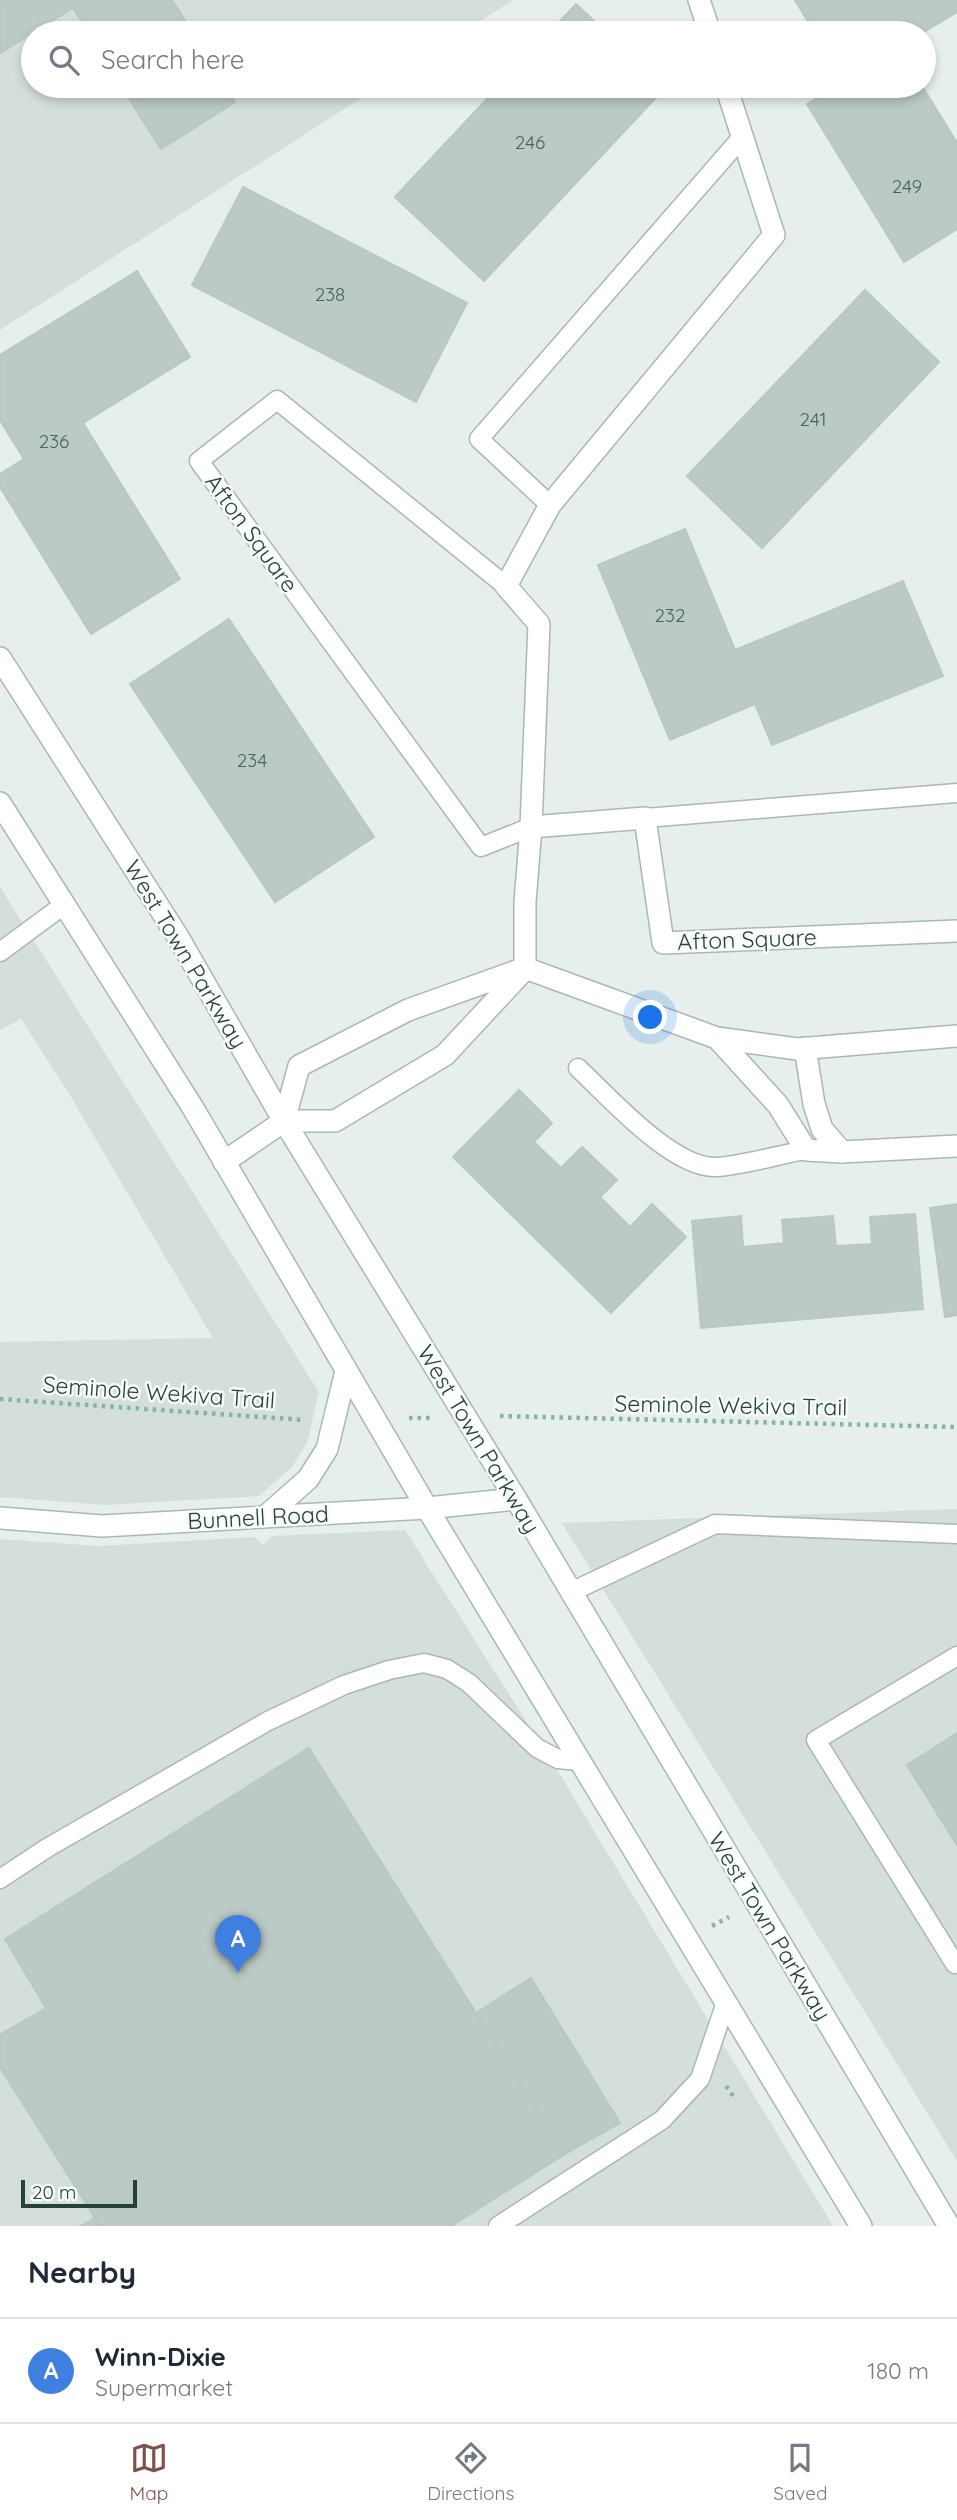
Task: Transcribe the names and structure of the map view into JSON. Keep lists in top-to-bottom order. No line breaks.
{"streets":{"street":["Afton Square","West Town Parkway","Bunnell Road"],"path":["Seminole Wekiva Trail"]},"crossings":[["West Town Parkway","Bunnell Road"]],"house_numbers":["246","249","238","241","236","232","234"],"scale_bar":"20 m","page":{"search":"Search here","pins":"A","scale":"20 m","heading":"Nearby","list":[{"mark":"A","name":"Winn-Dixie","note":"Supermarket","value":"180 m"}],"nav":["Map","Directions","Saved"]}}
